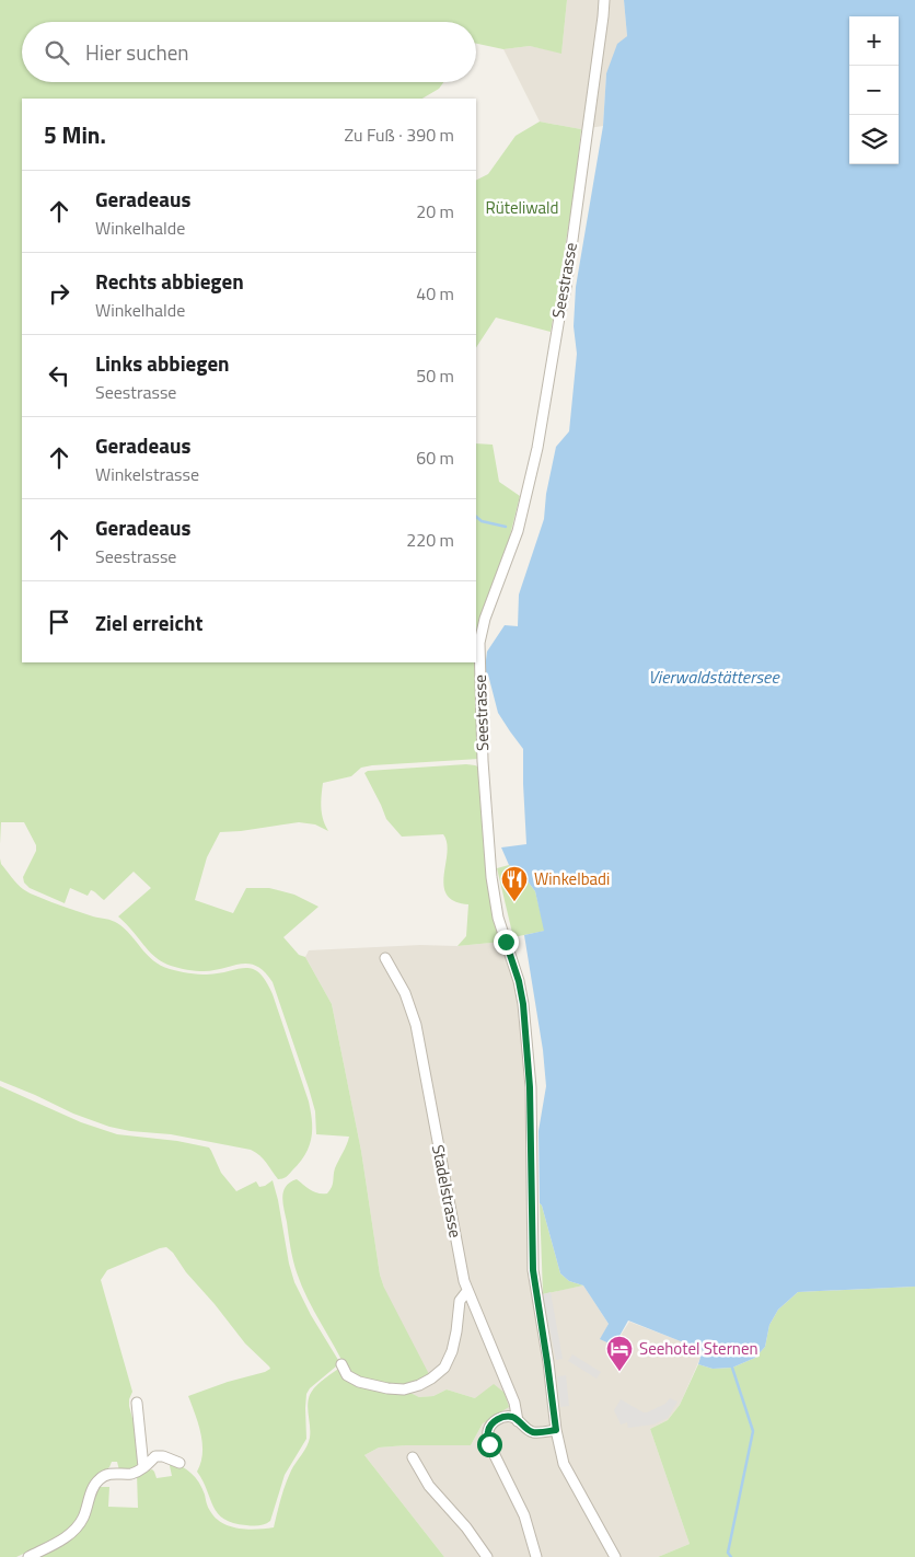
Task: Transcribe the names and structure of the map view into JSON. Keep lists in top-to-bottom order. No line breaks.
{"streets":{"street":["Seestrasse","Stadelstrasse"]},"water":["Vierwaldstättersee"],"parks":["Rüteliwald"],"places":{"restaurant":["Winkelbadi"],"hotel":["Seehotel Sternen"]},"page":{"map_buttons":["+","−"],"search":"Hier suchen","heading":["5 Min.","Zu Fuß · 390 m"],"list":[["Geradeaus","Winkelhalde","20 m"],["Rechts abbiegen","Winkelhalde","40 m"],["Links abbiegen","Seestrasse","50 m"],["Geradeaus","Winkelstrasse","60 m"],["Geradeaus","Seestrasse","220 m"],"Ziel erreicht"]}}
